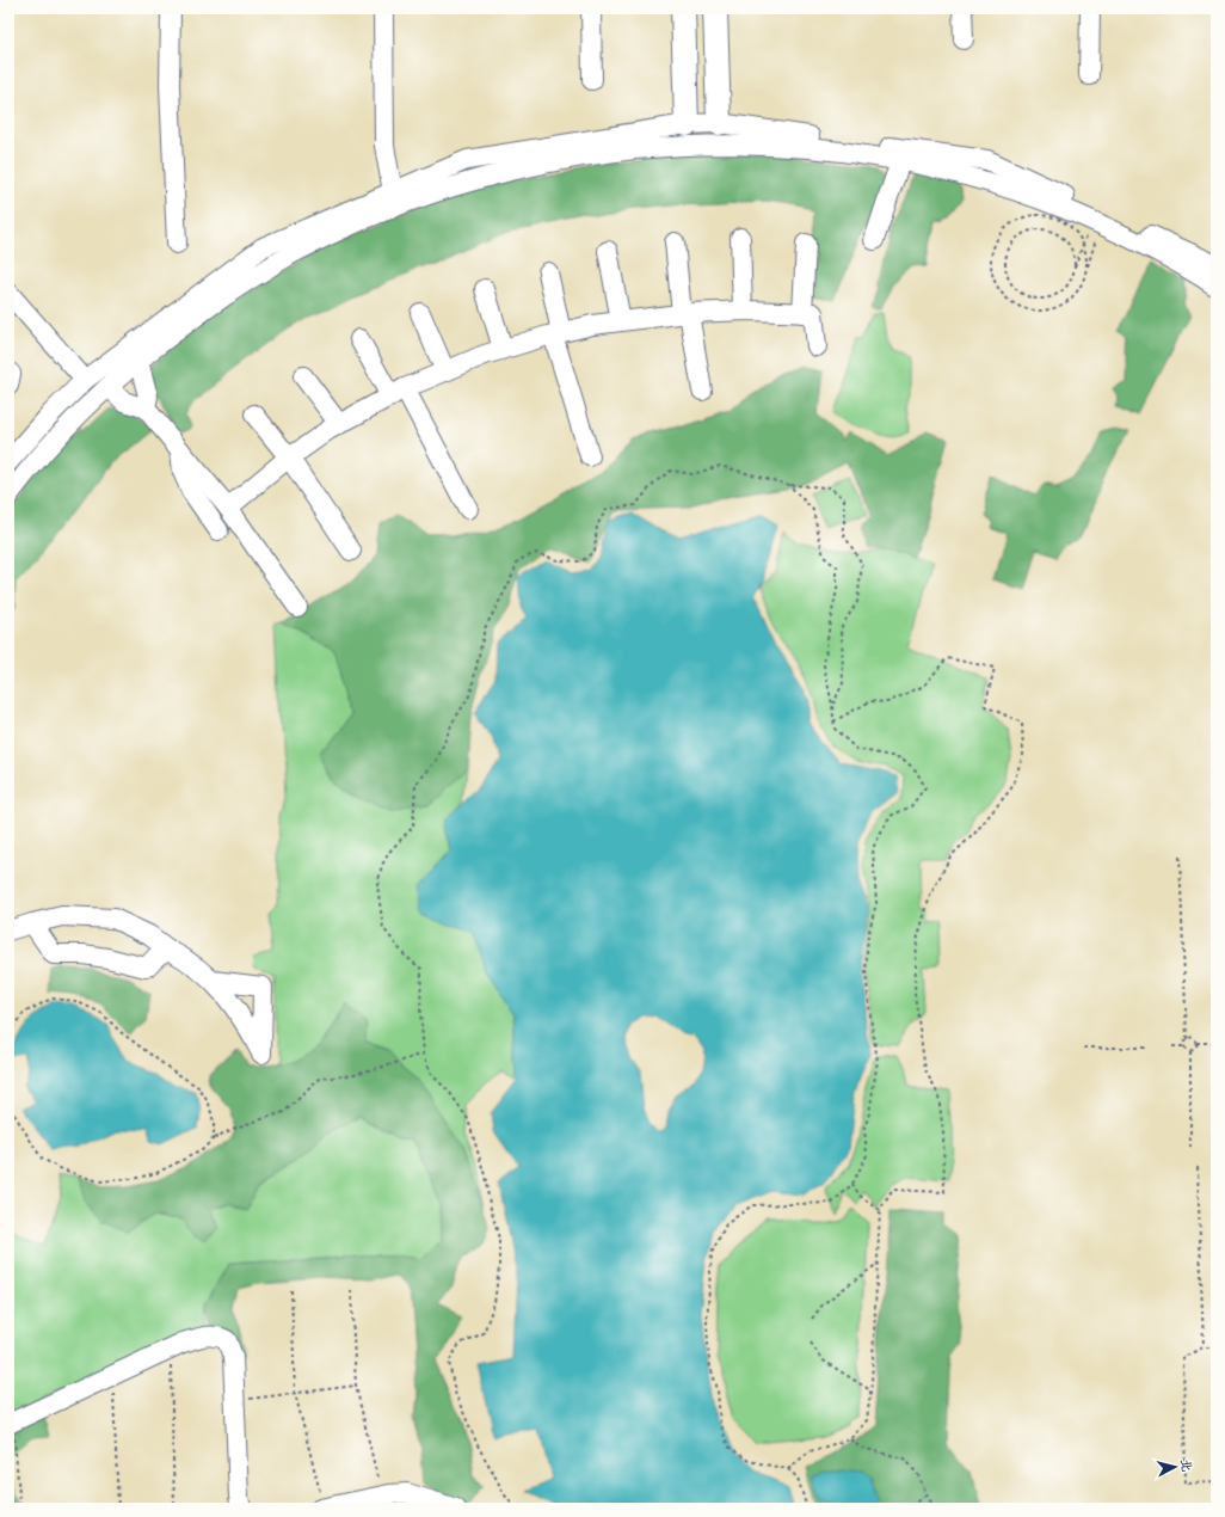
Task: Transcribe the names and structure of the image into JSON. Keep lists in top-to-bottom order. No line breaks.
{"north":"right"}
